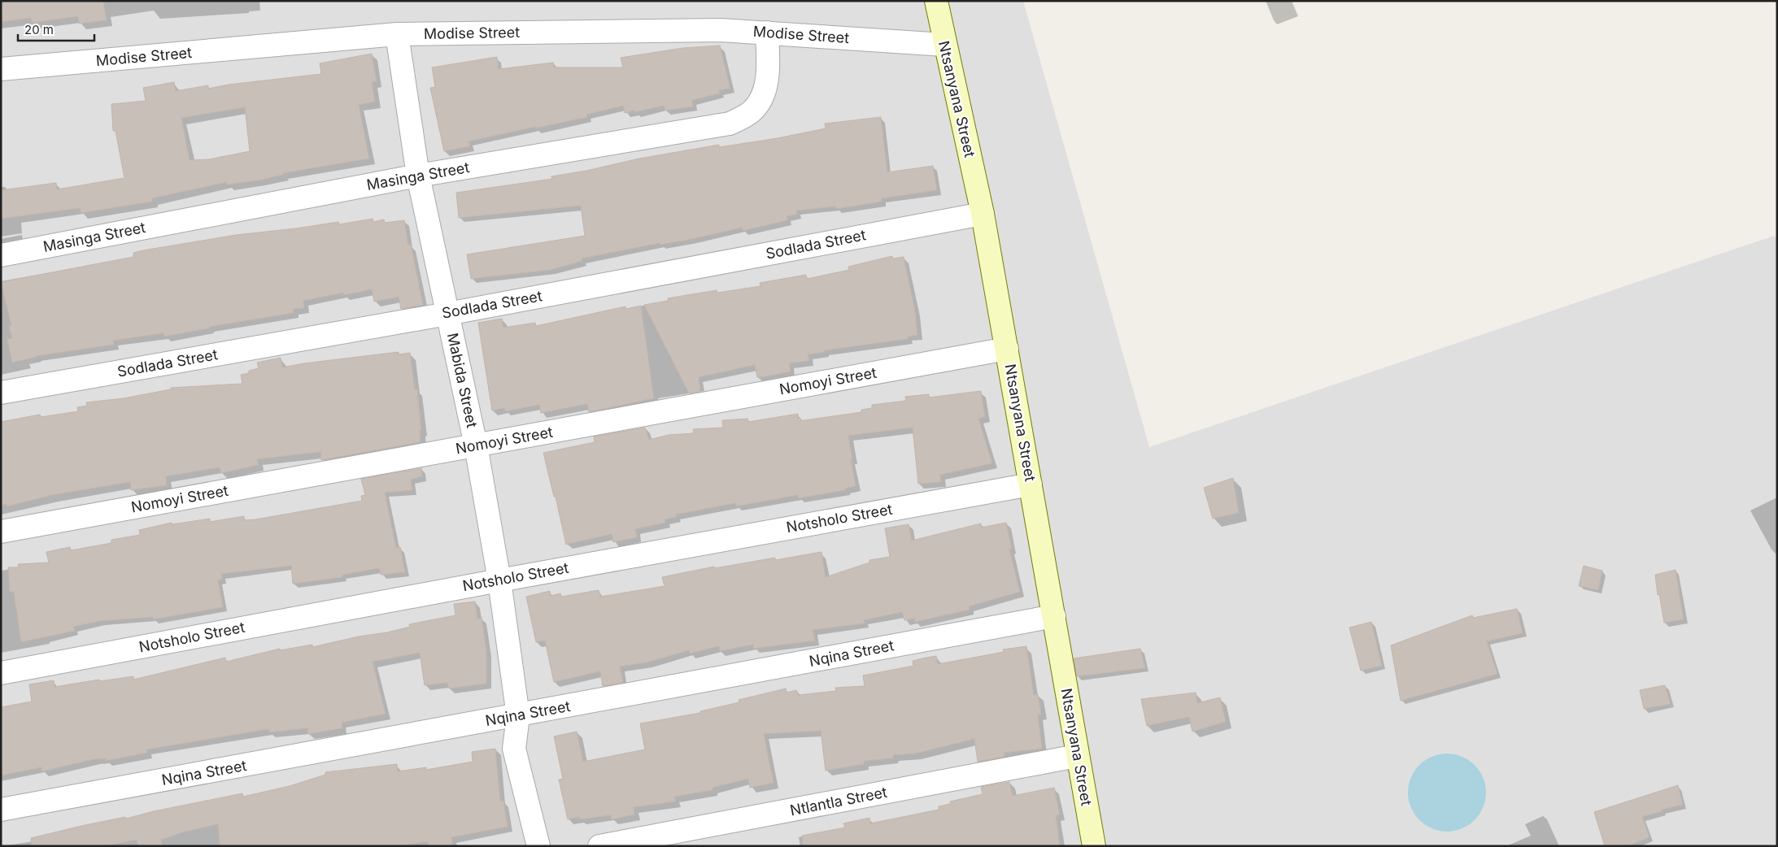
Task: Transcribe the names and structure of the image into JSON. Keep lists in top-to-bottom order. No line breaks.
{"streets":{"street":["Modise Street","Ntsanyana Street","Masinga Street","Sodlada Street","Mabida Street","Nomoyi Street","Notsholo Street","Nqina Street","Ntlantla Street"]},"crossings":[["Modise Street","Ntsanyana Street"],["Modise Street","Masinga Street"],["Modise Street","Mabida Street"],["Ntsanyana Street","Sodlada Street"],["Ntsanyana Street","Nomoyi Street"],["Ntsanyana Street","Notsholo Street"],["Ntsanyana Street","Nqina Street"],["Ntsanyana Street","Ntlantla Street"],["Masinga Street","Mabida Street"],["Sodlada Street","Mabida Street"],["Mabida Street","Nomoyi Street"],["Mabida Street","Notsholo Street"],["Mabida Street","Nqina Street"]],"scale_bar":"20 m"}
